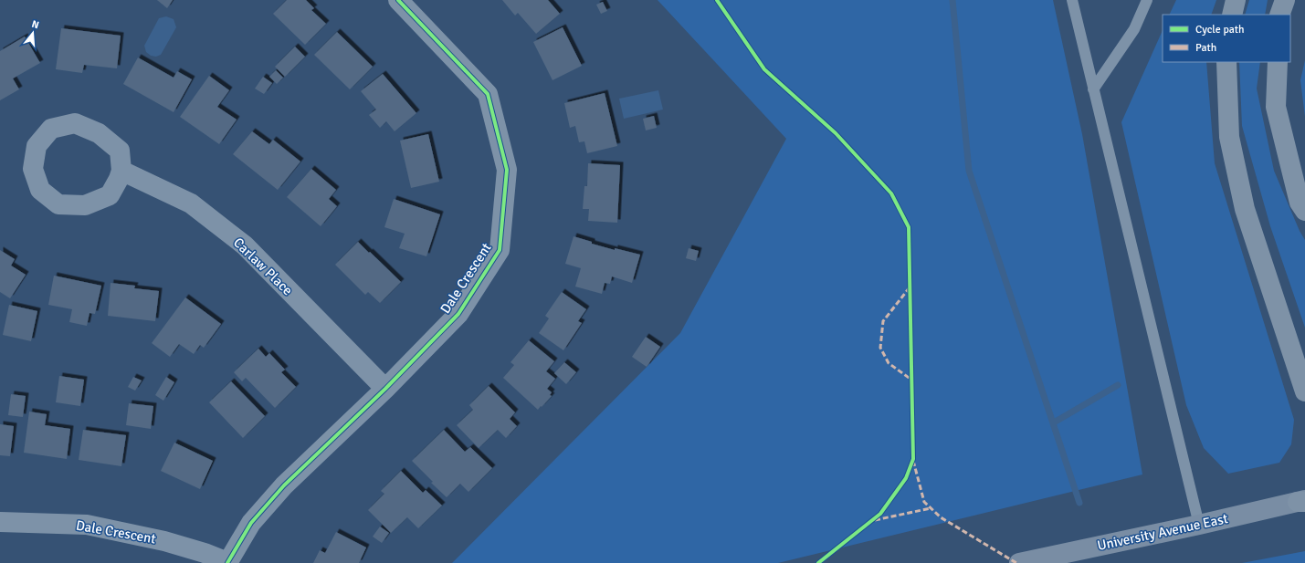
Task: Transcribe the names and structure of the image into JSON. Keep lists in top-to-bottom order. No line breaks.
{"streets":{"main road":["University Avenue East"],"street":["Carlaw Place","Dale Crescent"]},"crossings":[["Carlaw Place","Dale Crescent"]],"legend":["Cycle path","Path"],"north":"top"}
